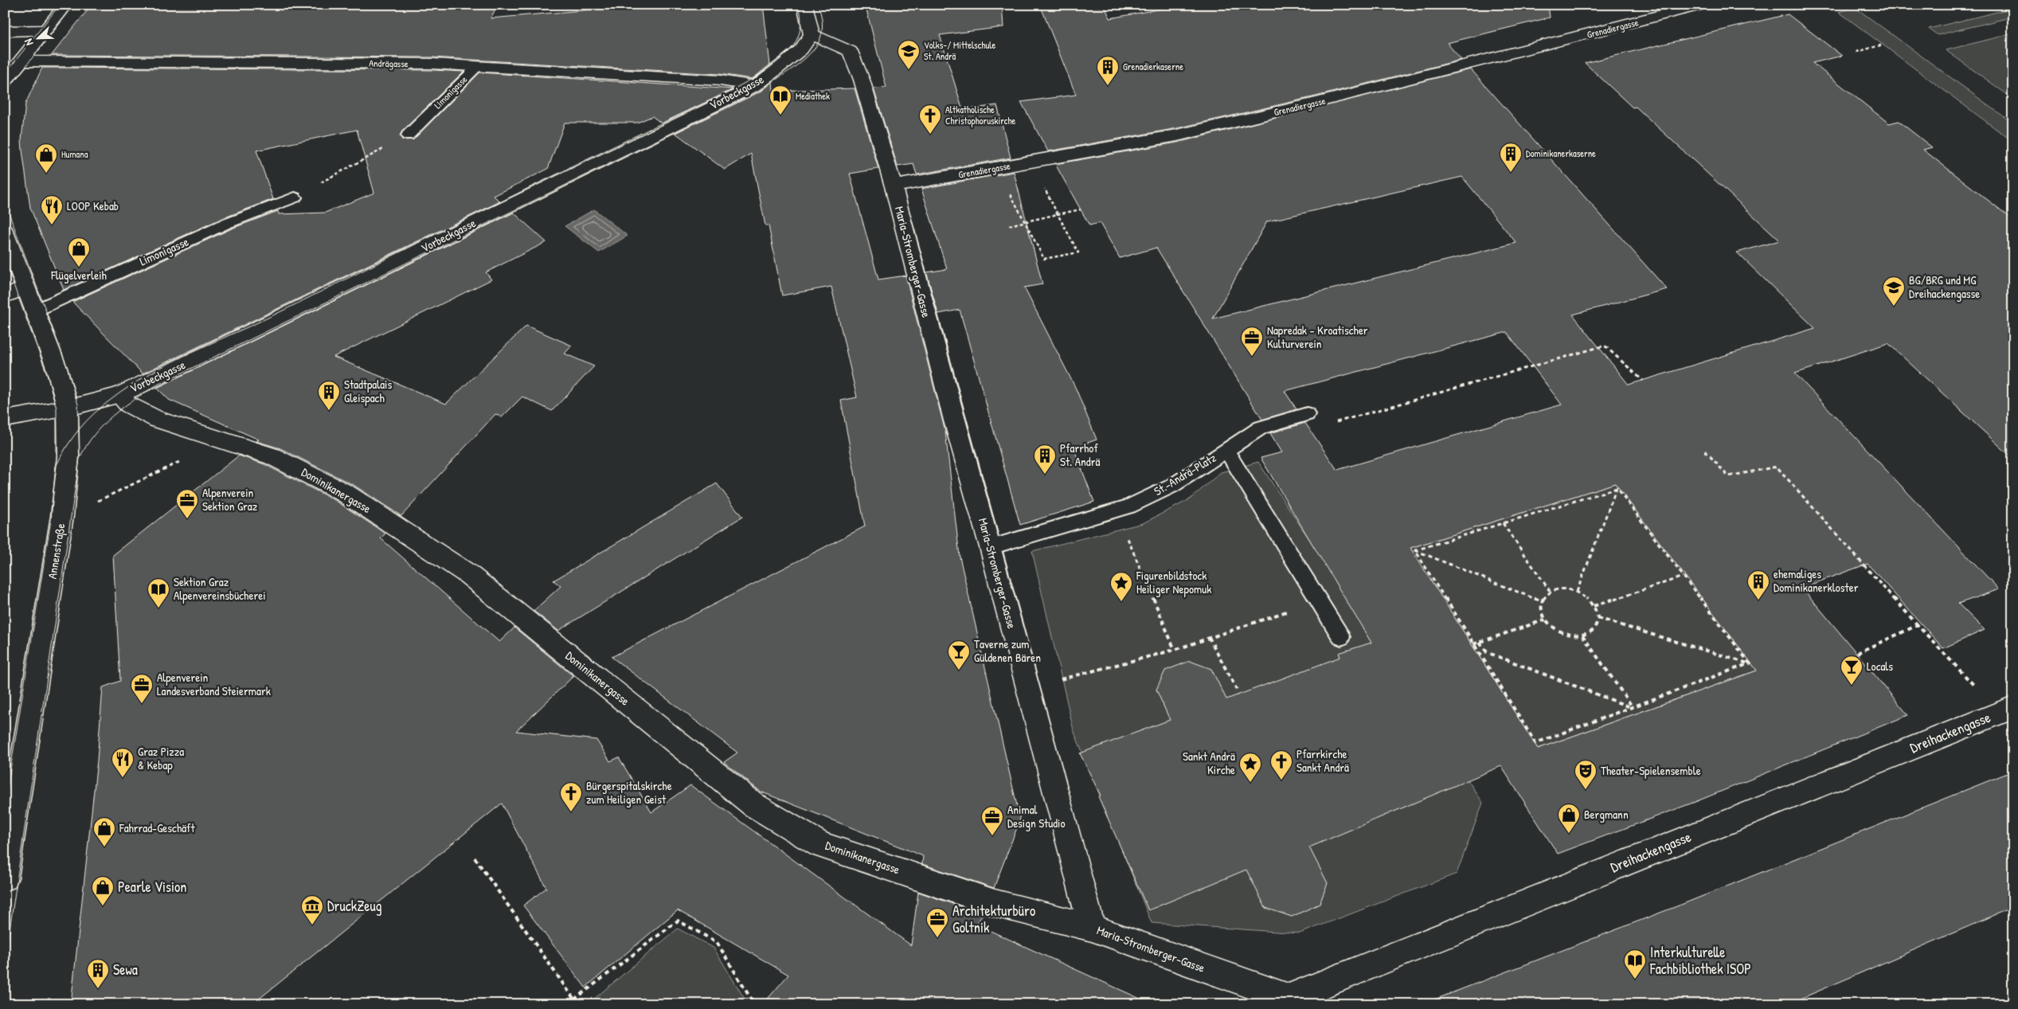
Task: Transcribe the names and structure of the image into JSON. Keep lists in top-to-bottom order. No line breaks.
{"streets":{"street":["Grenadiergasse","Andrägasse","Vorbeckgasse","Maria-Stromberger-Gasse","Dominikanergasse","Annenstraße","Dreihackengasse"],"lane":["Limonigasse","St.-Andrä-Platz"]},"crossings":[["Grenadiergasse","Maria-Stromberger-Gasse"],["Andrägasse","Limonigasse"],["Andrägasse","Vorbeckgasse"],["Limonigasse","Annenstraße"],["Vorbeckgasse","Maria-Stromberger-Gasse"],["Vorbeckgasse","Dominikanergasse"],["Vorbeckgasse","Annenstraße"],["Maria-Stromberger-Gasse","St.-Andrä-Platz"],["Maria-Stromberger-Gasse","Dominikanergasse"],["Maria-Stromberger-Gasse","Dreihackengasse"]],"places":{"school or university":["Volks-/ Mittelschule St. Andrä","BG/BRG und MG Dreihackengasse"],"building":["Grenadierkaserne","Dominikanerkaserne","Stadtpalais Gleispach","Pfarrhof St. Andrä","ehemaliges Dominikanerkloster","Sewa"],"library":["Mediathek","Sektion Graz Alpenvereinsbücherei","Interkulturelle Fachbibliothek ISOP"],"church":["Altkatholische Christophoruskirche","Pfarrkirche Sankt Andrä","Bürgerspitalskirche zum Heiligen Geist"],"shop":["Humana","Flügelverleih","Bergmann","Fahrrad-Geschäft","Pearle Vision"],"restaurant":["LOOP Kebab","Graz Pizza & Kebap"],"office":["Napredak - Kroatischer Kulturverein","Alpenverein Sektion Graz","Alpenverein Landesverband Steiermark","Animal Design Studio","Architekturbüro Goltnik"],"place":["Figurenbildstock Heiliger Nepomuk","Sankt Andrä Kirche"],"bar":["Taverne zum Güldenen Bären","Locals"],"theatre":["Theater-Spielensemble"],"museum":["DruckZeug"]},"north":"bottom left"}
